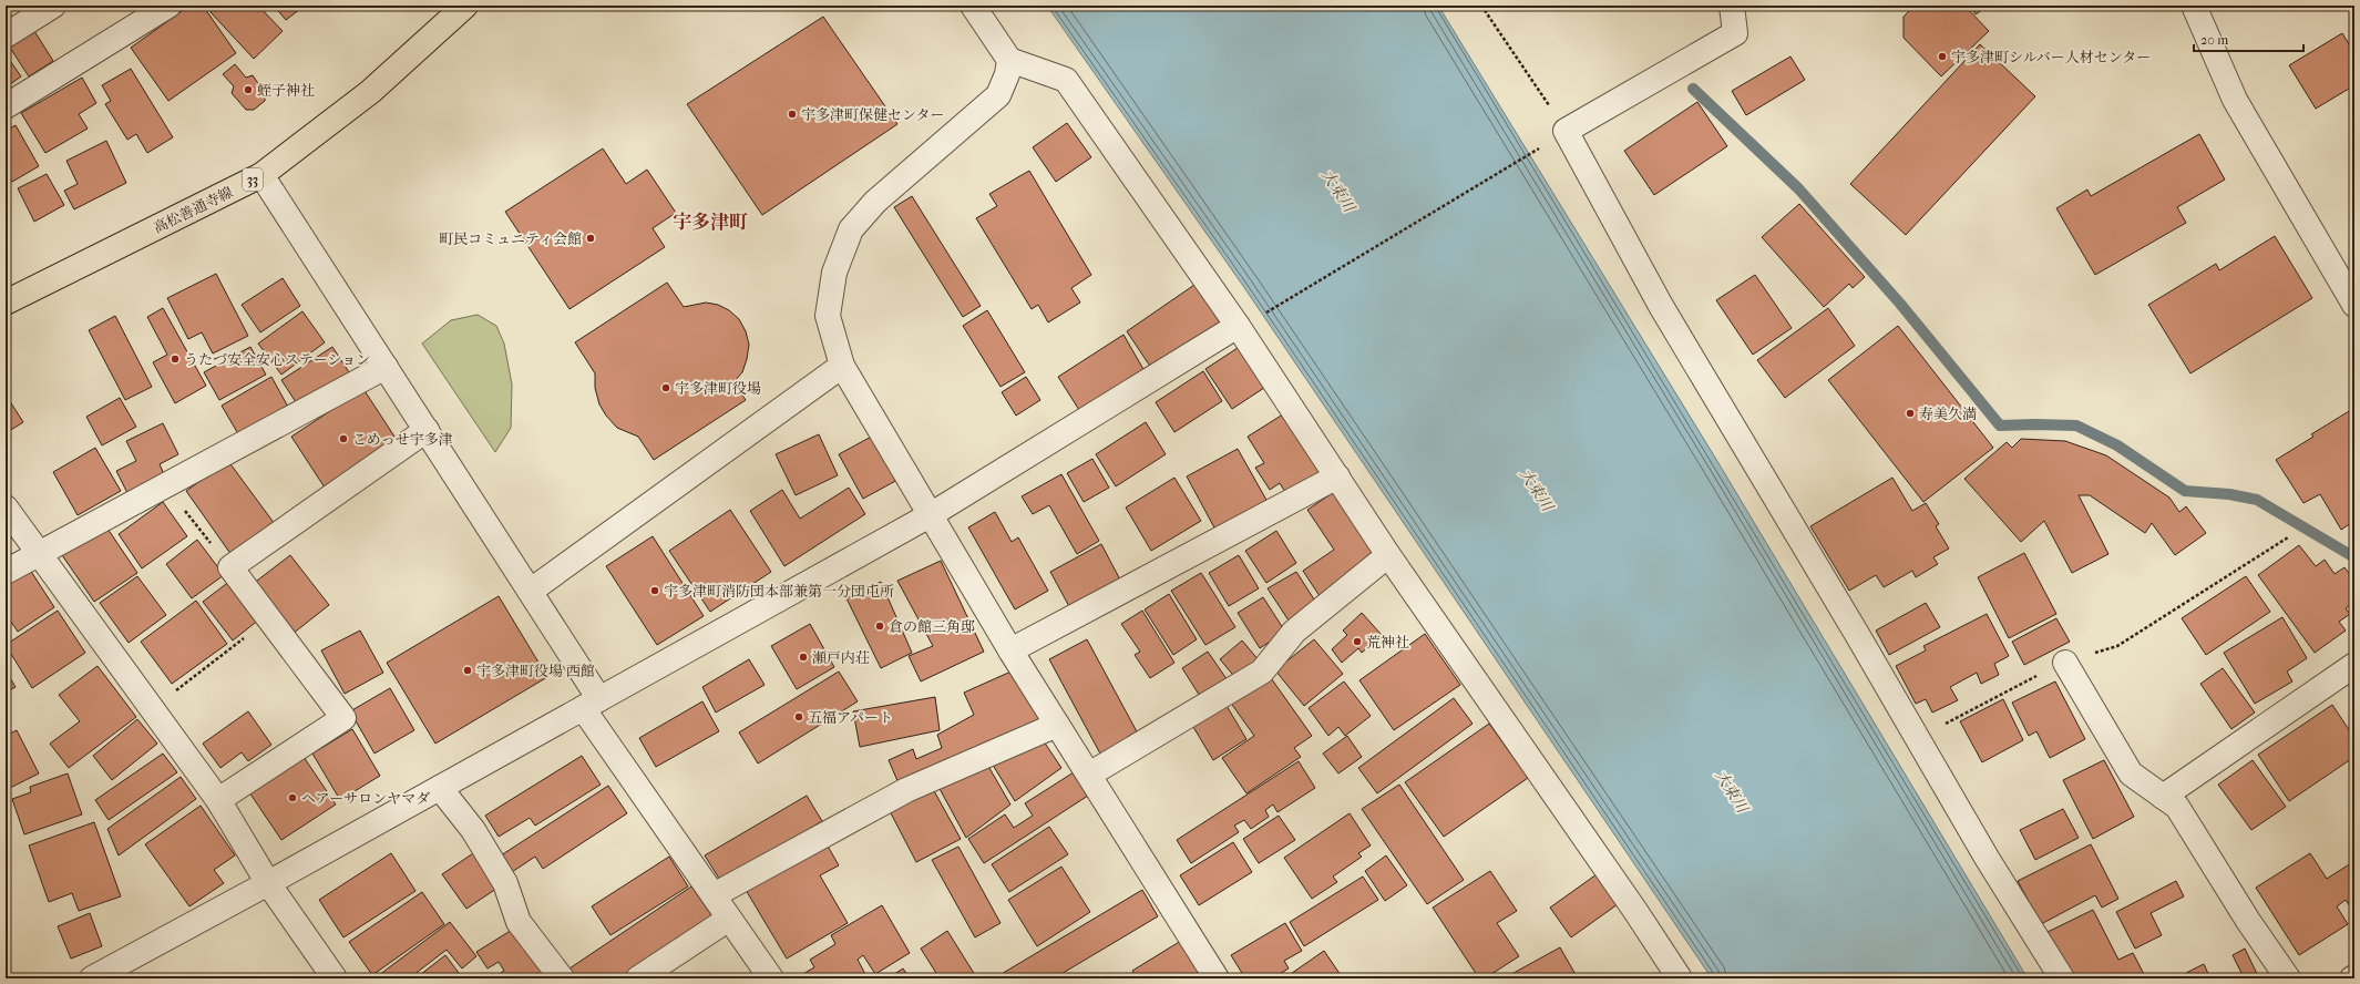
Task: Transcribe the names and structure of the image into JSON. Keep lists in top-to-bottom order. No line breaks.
{"streets":{"main road":["33","高松善通寺線"]},"districts":["宇多津町"],"water":["大束川"],"places":["宇多津町シルバー人材センター","蛭子神社","宇多津町保健センター","町民コミュニティ会館","うたづ安全安心ステーション","宇多津町役場","寿美久満","こめっせ宇多津","宇多津町消防団本部兼第一分団屯所","倉の館三角邸","荒神社","瀬戸内荘","宇多津町役場 西館","五福アパート","ヘアーサロンヤマダ"],"scale_bar":"20 m"}
